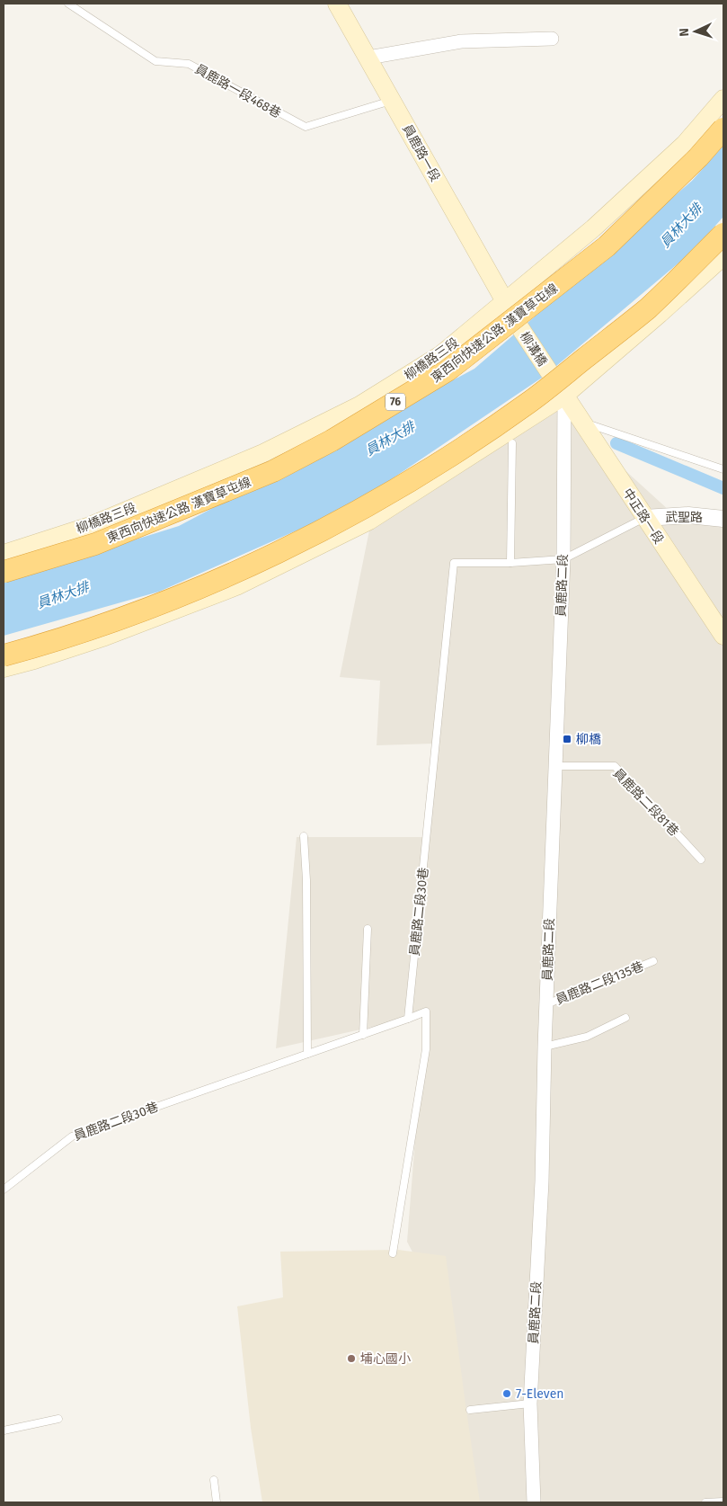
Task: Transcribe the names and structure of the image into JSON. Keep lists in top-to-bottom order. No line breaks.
{"streets":{"highway":["東西向快速公路 漢寶草屯線","76"],"main road":["員鹿路一段","柳溝橋","柳橋路三段","中正路一段"],"street":["武聖路","員鹿路二段"],"lane":["員鹿路一段468巷","員鹿路二段81巷","員鹿路二段30巷","員鹿路二段135巷"]},"crossings":[["員鹿路一段468巷","員鹿路一段"],["員鹿路一段","柳溝橋"],["員鹿路一段","柳橋路三段"],["柳溝橋","柳橋路三段"],["柳溝橋","中正路一段"],["柳溝橋","員鹿路二段"],["中正路一段","武聖路"],["中正路一段","員鹿路二段"],["中正路一段","員鹿路二段30巷"],["武聖路","員鹿路二段30巷"],["員鹿路二段","員鹿路二段81巷"],["員鹿路二段","員鹿路二段30巷"],["員鹿路二段","員鹿路二段135巷"]],"water":["員林大排"],"places":{"transit":["柳橋"],"other":["埔心國小","7-Eleven"]},"north":"left"}
